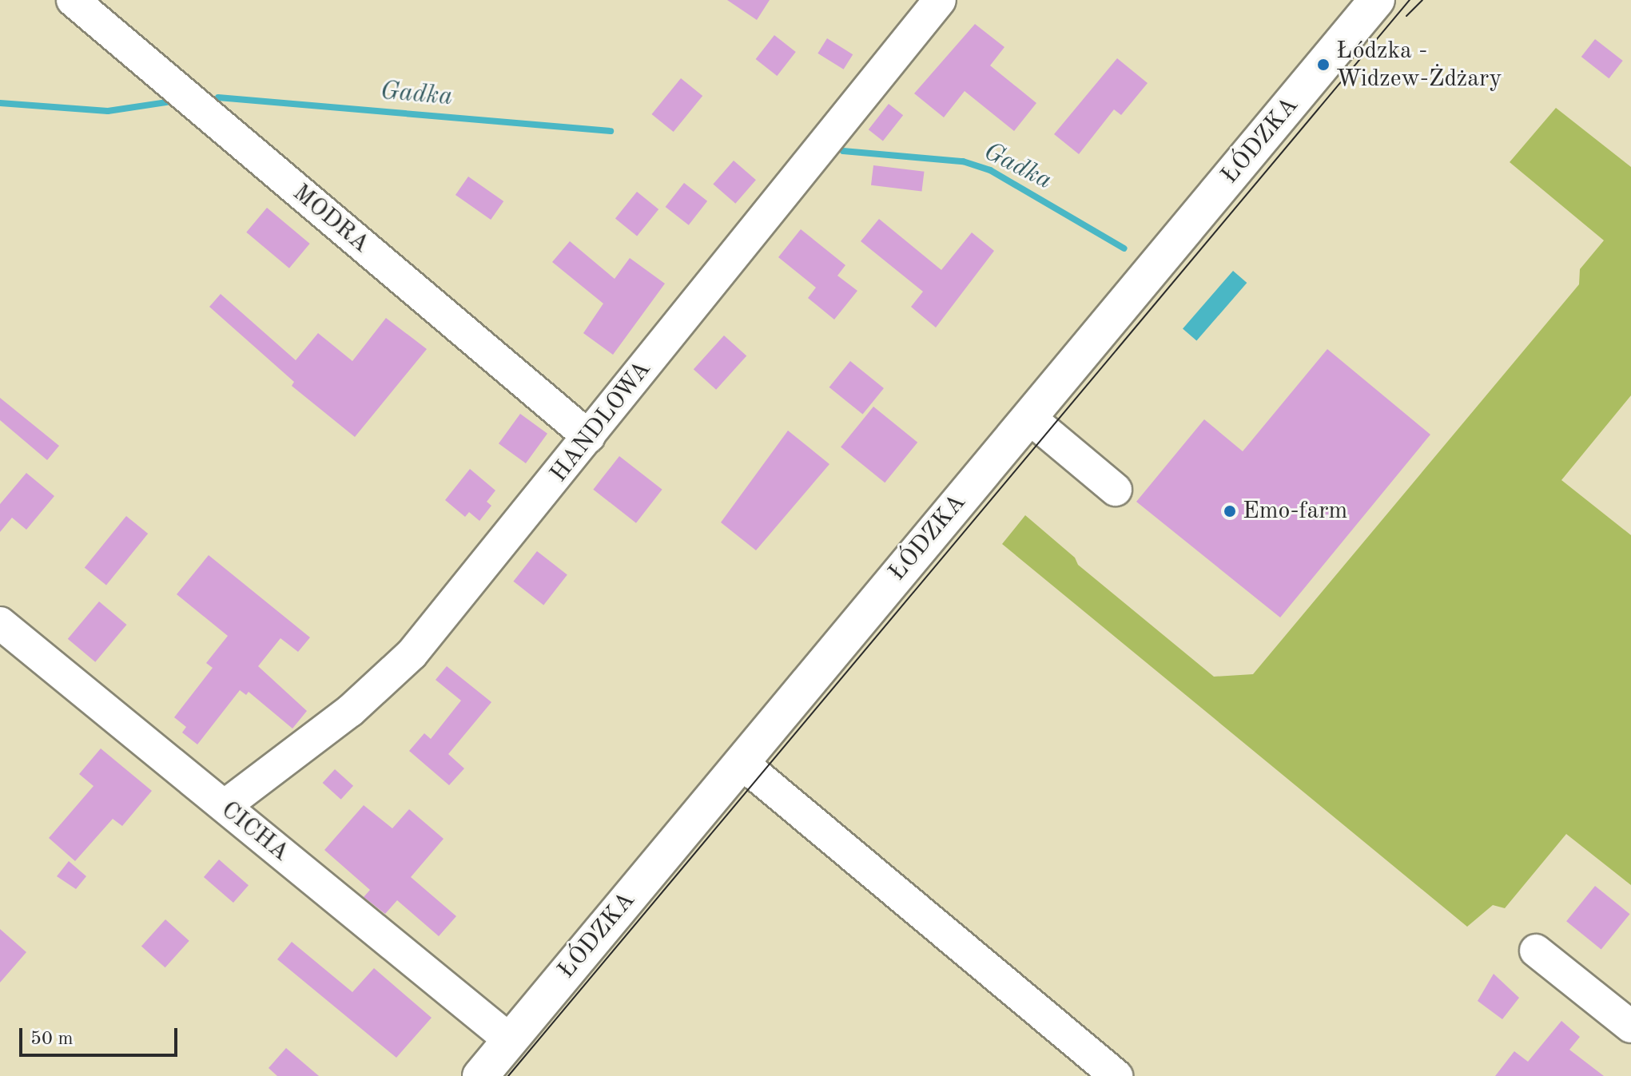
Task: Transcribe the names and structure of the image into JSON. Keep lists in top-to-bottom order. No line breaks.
{"streets":{"main road":["ŁÓDZKA"],"street":["MODRA","HANDLOWA","CICHA"]},"crossings":[["ŁÓDZKA","CICHA"],["MODRA","HANDLOWA"],["HANDLOWA","CICHA"]],"water":["Gadka"],"places":["Łódzka - Widzew-Żdżary","Emo-farm"],"scale_bar":"50 m"}
